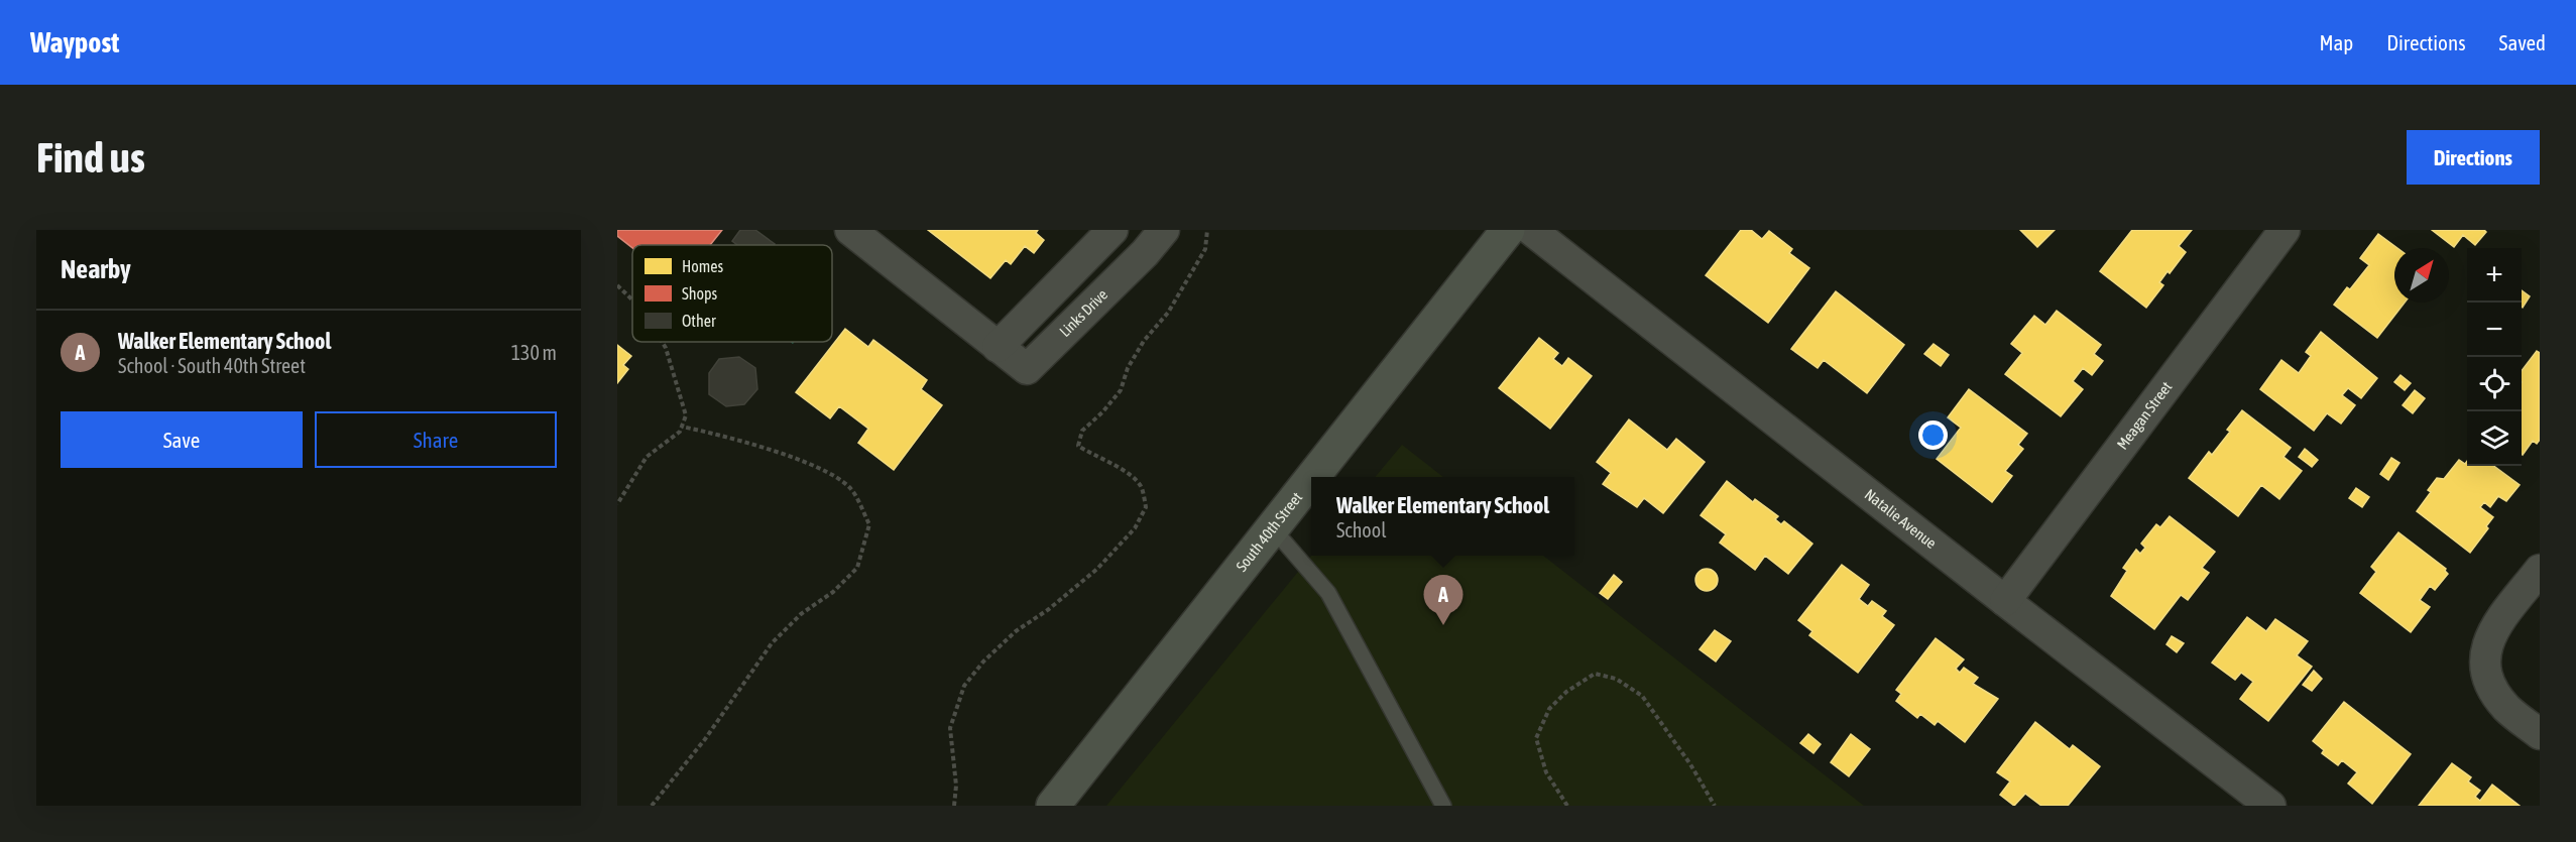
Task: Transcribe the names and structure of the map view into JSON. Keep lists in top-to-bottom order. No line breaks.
{"streets":{"street":["Links Drive","Meagan Street","Natalie Avenue","South 40th Street"]},"crossings":[["Meagan Street","Natalie Avenue"]],"legend":["Homes","Shops","Other"],"north":"top right","page":{"header":"Waypost","nav":["Map","Directions","Saved"],"buttons":["Directions",["Save","Share"]],"title":"Find us","heading":"Nearby","map_buttons":["+","−"],"list":[{"mark":"A","name":"Walker Elementary School","note":"School · South 40th Street","value":"130 m"}],"popup":["Walker Elementary School","School"],"pins":"A"}}
